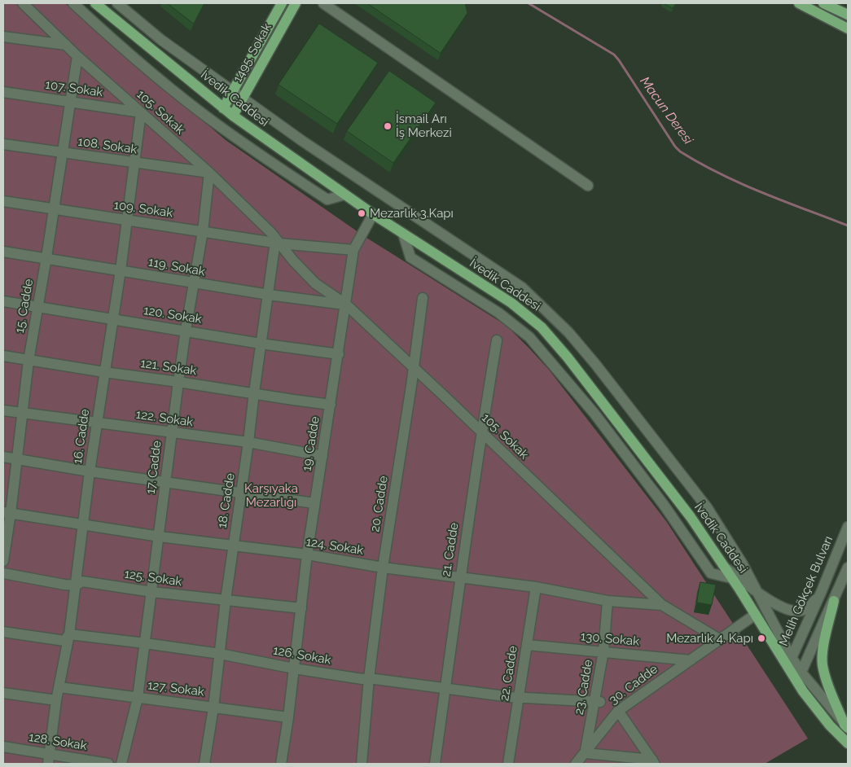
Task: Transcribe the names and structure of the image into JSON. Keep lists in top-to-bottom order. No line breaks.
{"streets":{"main road":["1495. Sokak","İvedik Caddesi"],"street":["107. Sokak","105. Sokak","108. Sokak","109. Sokak","119. Sokak","15. Cadde","120. Sokak","121. Sokak","122. Sokak","16. Cadde","19. Cadde","17. Cadde","18. Cadde","20. Cadde","124. Sokak","21. Cadde","125. Sokak","Melih Gökçek Bulvarı","130. Sokak","126. Sokak","22. Cadde","30. Cadde","23. Cadde","127. Sokak","128. Sokak"]},"crossings":[["1495. Sokak","İvedik Caddesi"],["107. Sokak","105. Sokak"],["107. Sokak","15. Cadde"],["107. Sokak","16. Cadde"],["İvedik Caddesi","Melih Gökçek Bulvarı"],["İvedik Caddesi","30. Cadde"],["105. Sokak","108. Sokak"],["105. Sokak","109. Sokak"],["105. Sokak","119. Sokak"],["105. Sokak","15. Cadde"],["105. Sokak","16. Cadde"],["105. Sokak","19. Cadde"],["105. Sokak","17. Cadde"],["105. Sokak","18. Cadde"],["105. Sokak","20. Cadde"],["105. Sokak","124. Sokak"],["105. Sokak","21. Cadde"],["105. Sokak","30. Cadde"],["108. Sokak","15. Cadde"],["108. Sokak","16. Cadde"],["108. Sokak","17. Cadde"],["109. Sokak","15. Cadde"],["109. Sokak","16. Cadde"],["109. Sokak","17. Cadde"],["109. Sokak","18. Cadde"],["119. Sokak","15. Cadde"],["119. Sokak","16. Cadde"],["119. Sokak","19. Cadde"],["119. Sokak","17. Cadde"],["119. Sokak","18. Cadde"],["15. Cadde","120. Sokak"],["15. Cadde","121. Sokak"],["15. Cadde","122. Sokak"],["15. Cadde","124. Sokak"],["120. Sokak","16. Cadde"],["120. Sokak","19. Cadde"],["120. Sokak","17. Cadde"],["120. Sokak","18. Cadde"],["121. Sokak","16. Cadde"],["121. Sokak","19. Cadde"],["121. Sokak","17. Cadde"],["121. Sokak","18. Cadde"],["122. Sokak","16. Cadde"],["122. Sokak","19. Cadde"],["122. Sokak","17. Cadde"],["122. Sokak","18. Cadde"],["16. Cadde","124. Sokak"],["16. Cadde","125. Sokak"],["16. Cadde","126. Sokak"],["16. Cadde","127. Sokak"],["16. Cadde","128. Sokak"],["19. Cadde","124. Sokak"],["19. Cadde","125. Sokak"],["19. Cadde","126. Sokak"],["19. Cadde","127. Sokak"],["17. Cadde","124. Sokak"],["17. Cadde","125. Sokak"],["17. Cadde","126. Sokak"],["17. Cadde","127. Sokak"],["18. Cadde","124. Sokak"],["18. Cadde","125. Sokak"],["18. Cadde","126. Sokak"],["18. Cadde","127. Sokak"],["20. Cadde","124. Sokak"],["20. Cadde","126. Sokak"],["124. Sokak","21. Cadde"],["124. Sokak","22. Cadde"],["124. Sokak","23. Cadde"],["21. Cadde","126. Sokak"],["130. Sokak","22. Cadde"],["130. Sokak","30. Cadde"],["130. Sokak","23. Cadde"],["126. Sokak","22. Cadde"],["126. Sokak","23. Cadde"],["30. Cadde","23. Cadde"]],"water":["Macun Deresi"],"parks":["Karşıyaka Mezarlığı"],"places":["İsmail Arı İş Merkezi","Mezarlık 3.Kapı","Mezarlık 4. Kapı"]}
